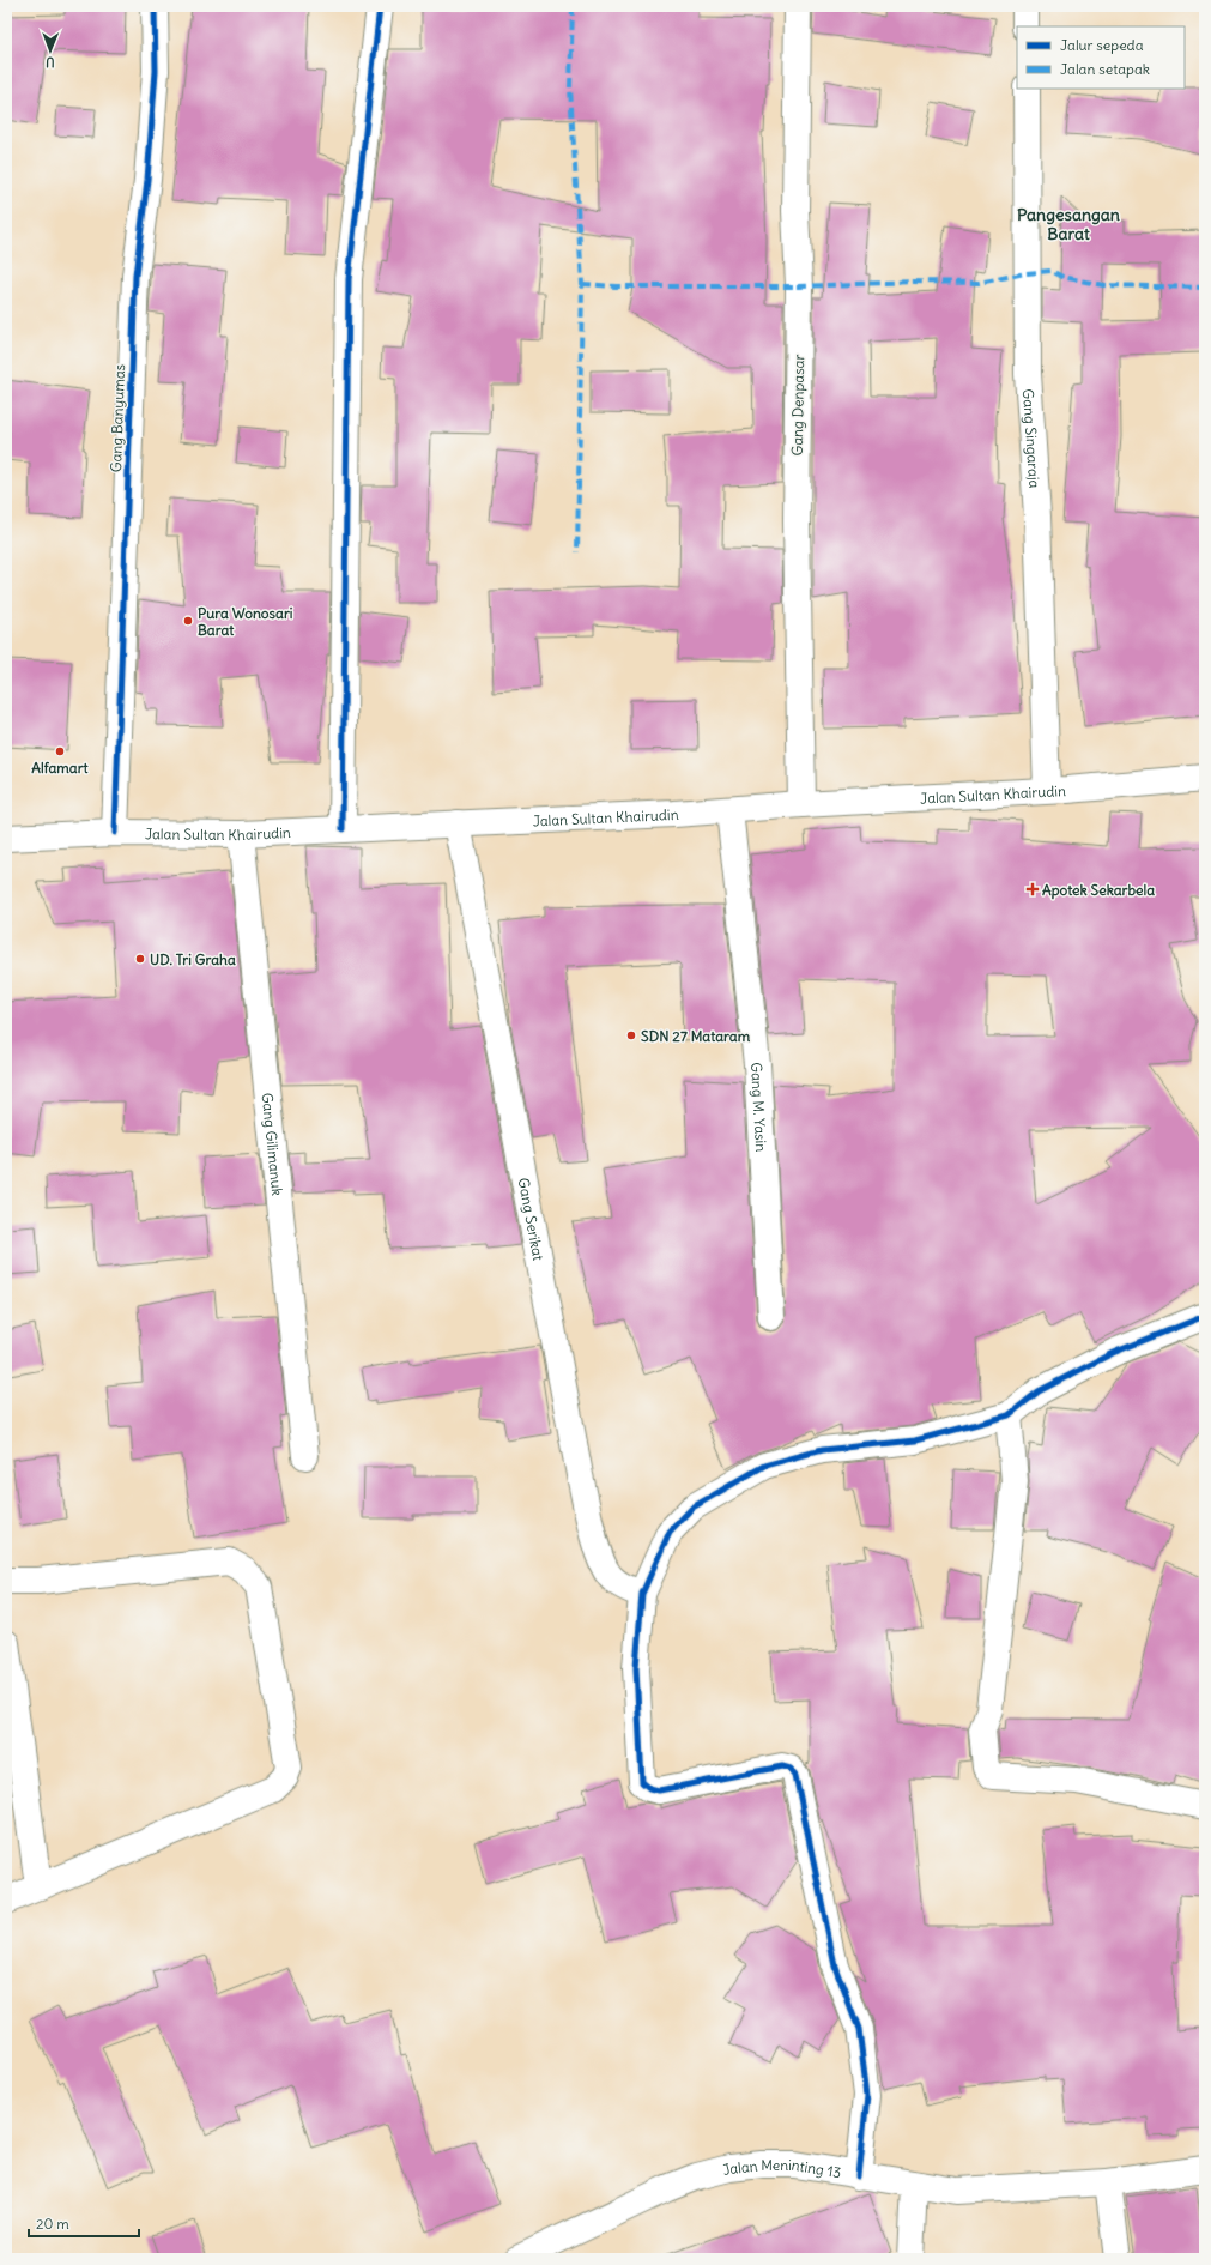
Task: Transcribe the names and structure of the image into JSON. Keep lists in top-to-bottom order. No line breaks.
{"streets":{"street":["Gang Denpasar","Gang Banyumas","Gang Singaraja","Jalan Sultan Khairudin","Gang M. Yasin","Gang Gilimanuk","Gang Serikat","Jalan Meninting 13"]},"crossings":[["Gang Denpasar","Jalan Sultan Khairudin"],["Gang Banyumas","Jalan Sultan Khairudin"],["Gang Singaraja","Jalan Sultan Khairudin"],["Jalan Sultan Khairudin","Gang M. Yasin"],["Jalan Sultan Khairudin","Gang Gilimanuk"],["Jalan Sultan Khairudin","Gang Serikat"]],"districts":["Pangesangan Barat"],"places":{"other":["Pura Wonosari Barat","Alfamart","UD. Tri Graha","SDN 27 Mataram"],"health":["Apotek Sekarbela"]},"legend":["Jalur sepeda","Jalan setapak"],"scale_bar":"20 m","north":"bottom"}
